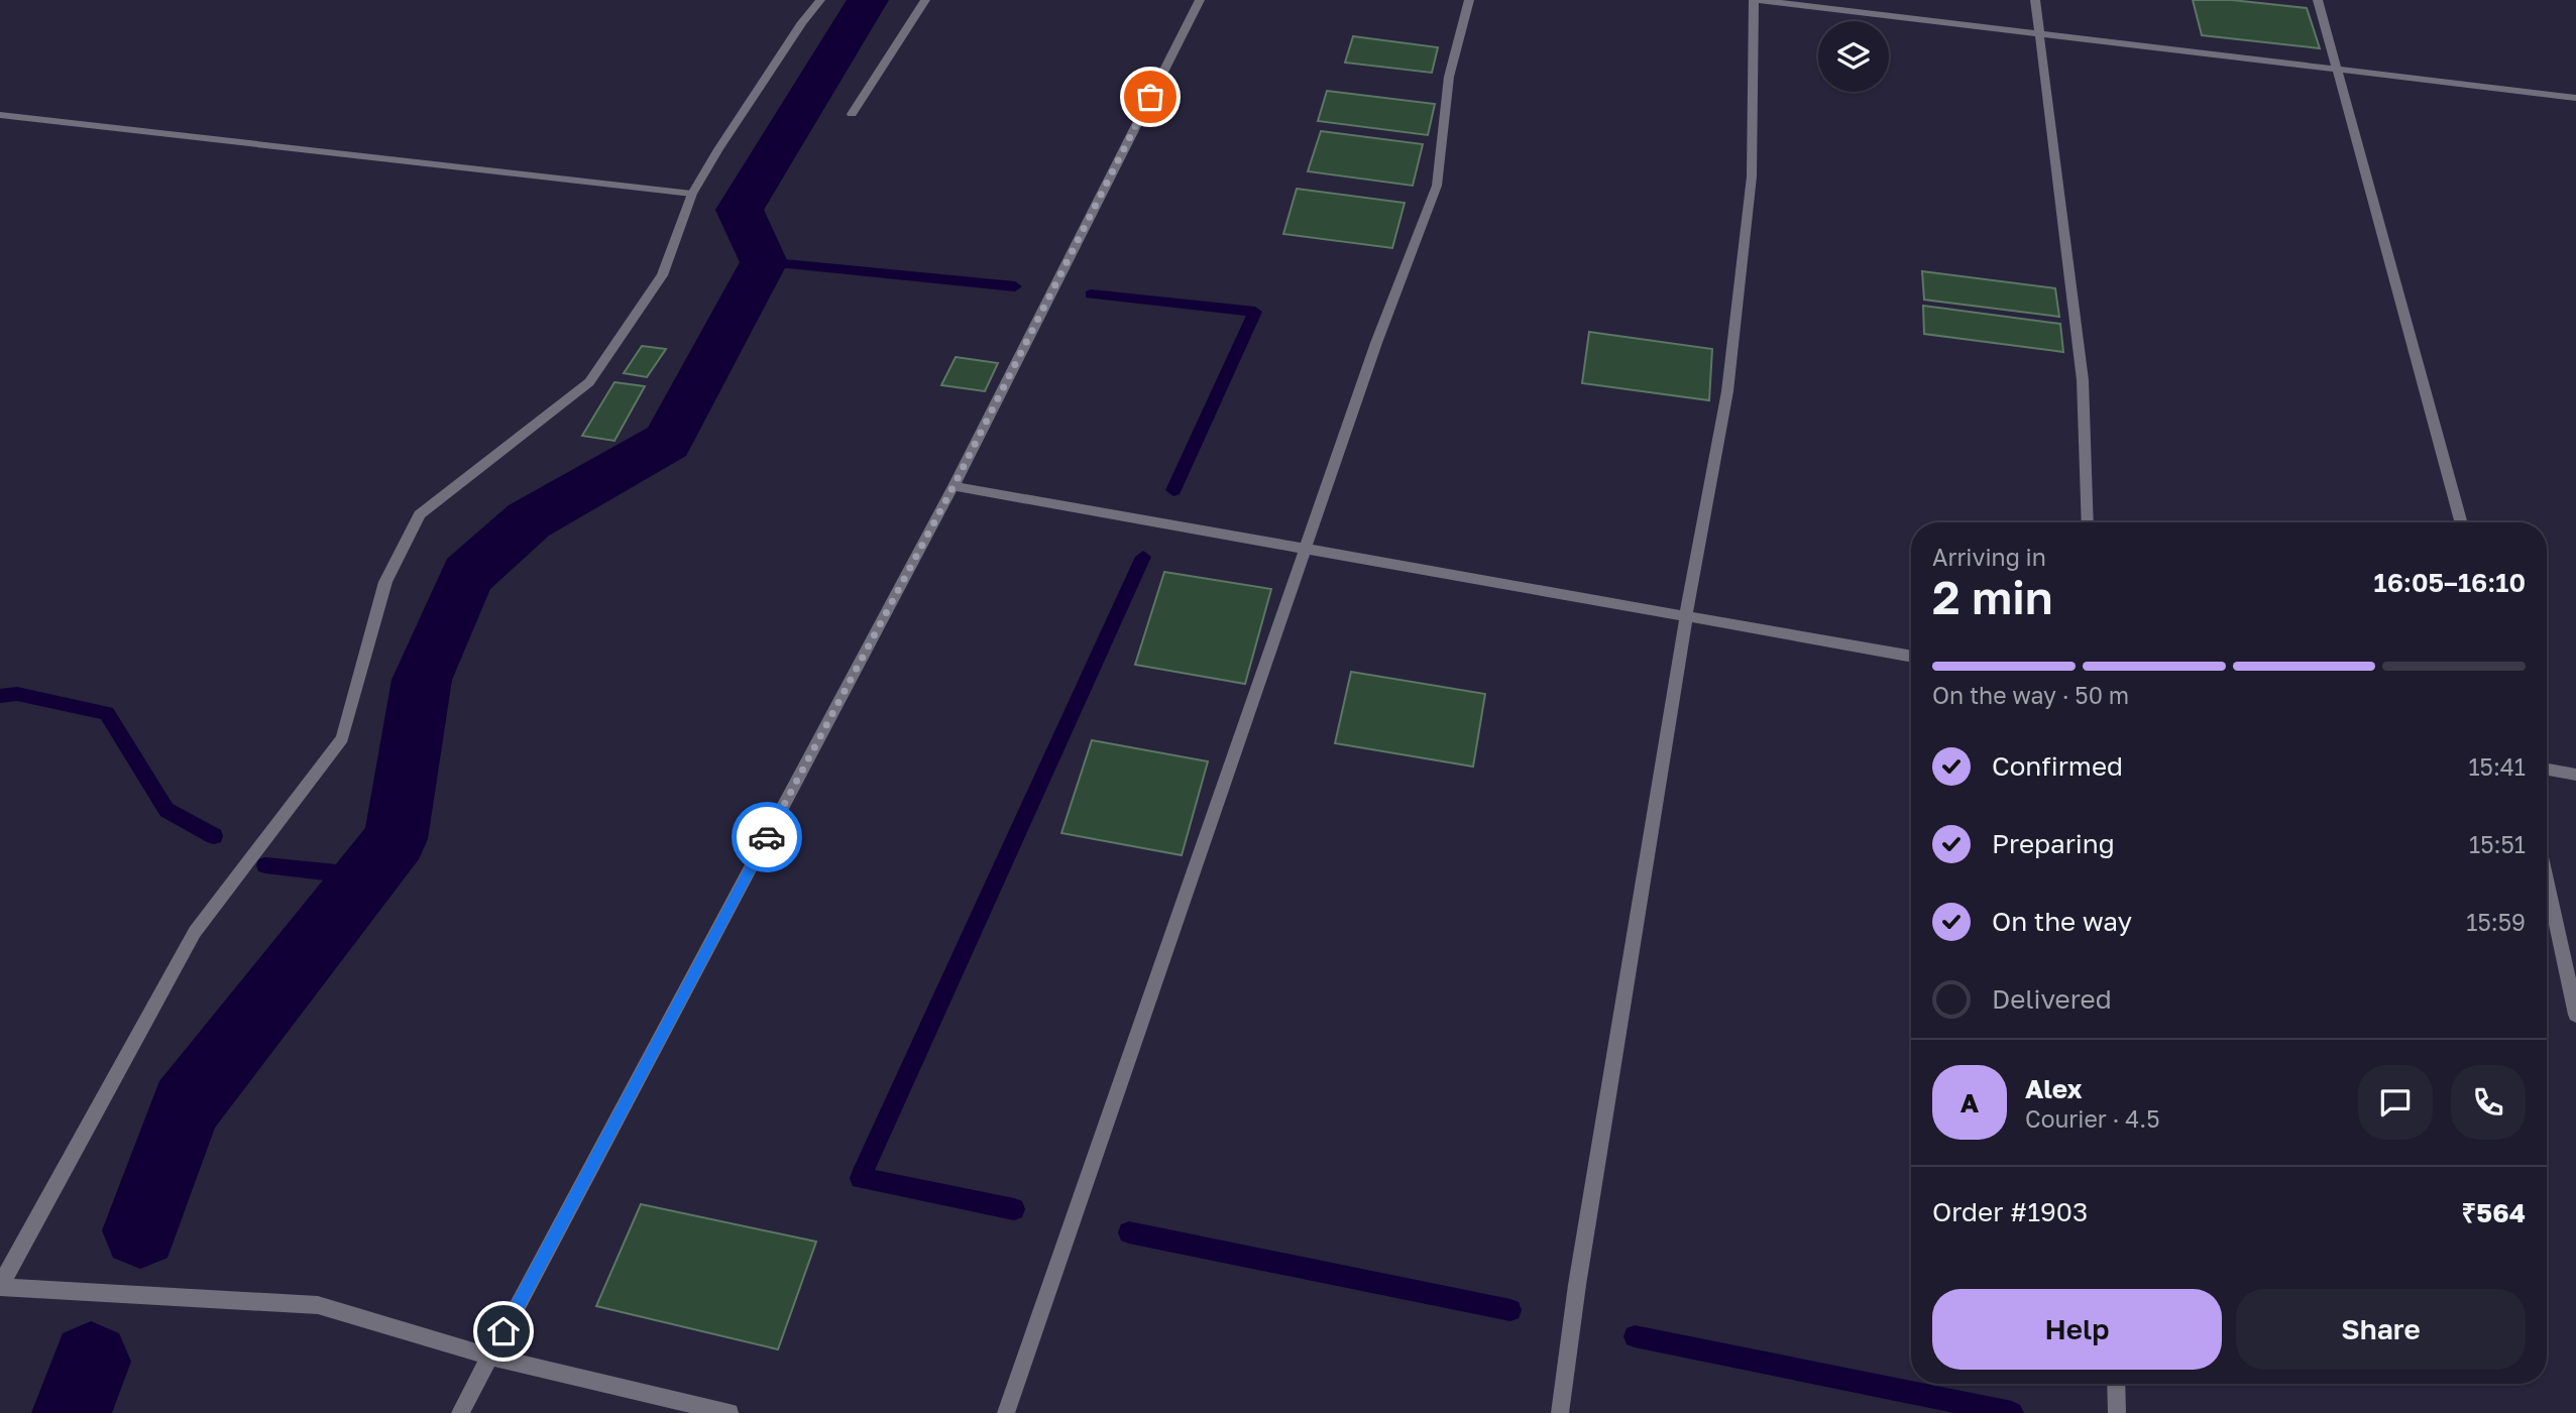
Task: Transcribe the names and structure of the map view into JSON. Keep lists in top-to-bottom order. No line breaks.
{"page":{"heading":["2 min","Arriving in","16:05–16:10"],"panel":["Alex","Courier · 4.5","Order #1903","₹564"],"bar":"On the way · 50 m","list":[["Confirmed","15:41"],["Preparing","15:51"],["On the way","15:59"],"Delivered"],"round":"A","buttons":["Help","Share"]}}
